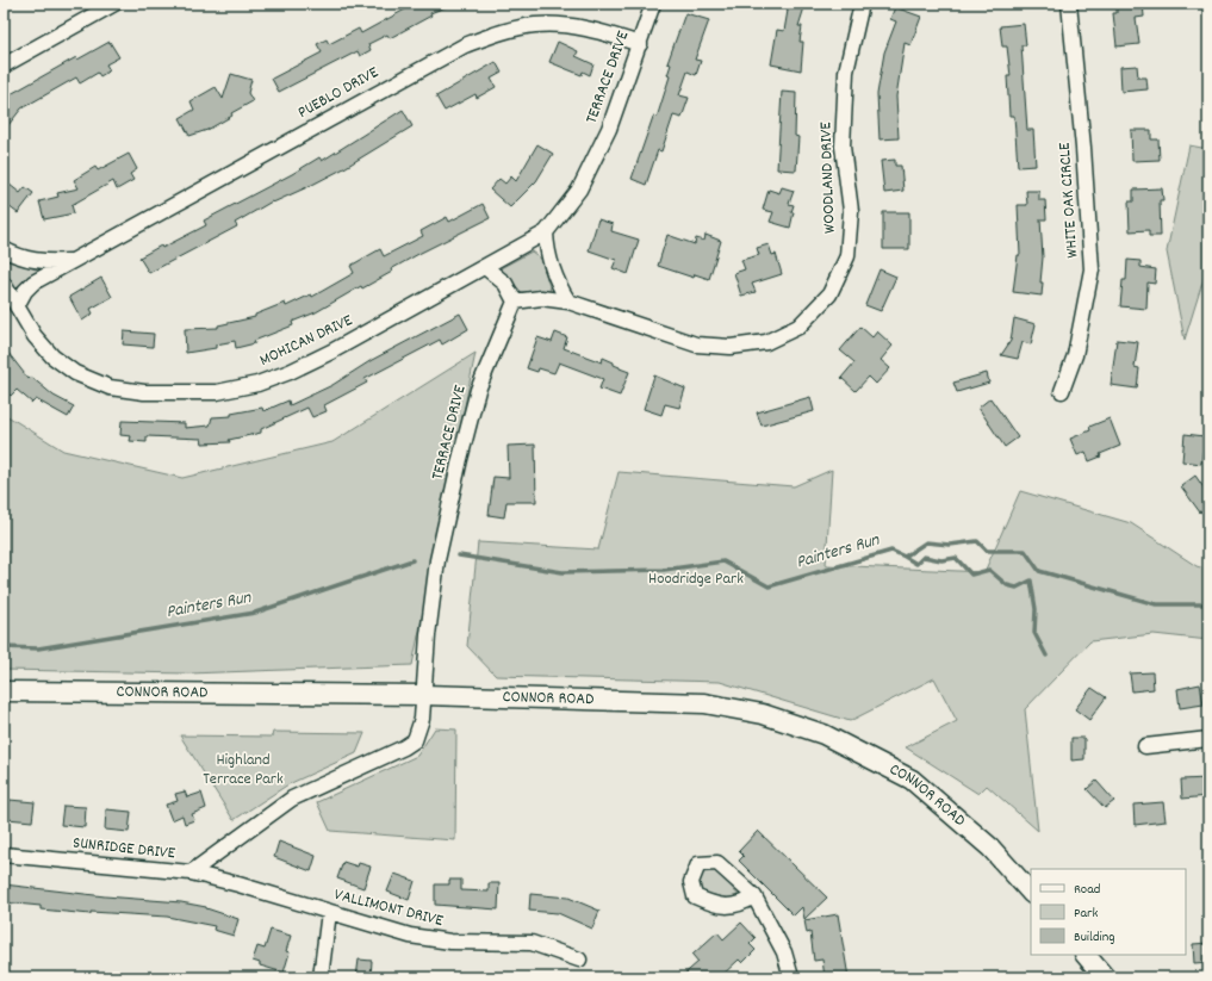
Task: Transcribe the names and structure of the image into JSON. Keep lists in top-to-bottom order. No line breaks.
{"streets":{"main road":["CONNOR ROAD"],"street":["TERRACE DRIVE","PUEBLO DRIVE","WOODLAND DRIVE","WHITE OAK CIRCLE","MOHICAN DRIVE","SUNRIDGE DRIVE","VALLIMONT DRIVE"]},"crossings":[["TERRACE DRIVE","PUEBLO DRIVE"],["TERRACE DRIVE","WOODLAND DRIVE"],["TERRACE DRIVE","MOHICAN DRIVE"],["TERRACE DRIVE","CONNOR ROAD"],["TERRACE DRIVE","SUNRIDGE DRIVE"],["PUEBLO DRIVE","MOHICAN DRIVE"],["CONNOR ROAD","SUNRIDGE DRIVE"],["SUNRIDGE DRIVE","VALLIMONT DRIVE"]],"water":["Painters Run"],"parks":["Hoodridge Park","Highland Terrace Park"],"legend":["Road","Park","Building"]}
